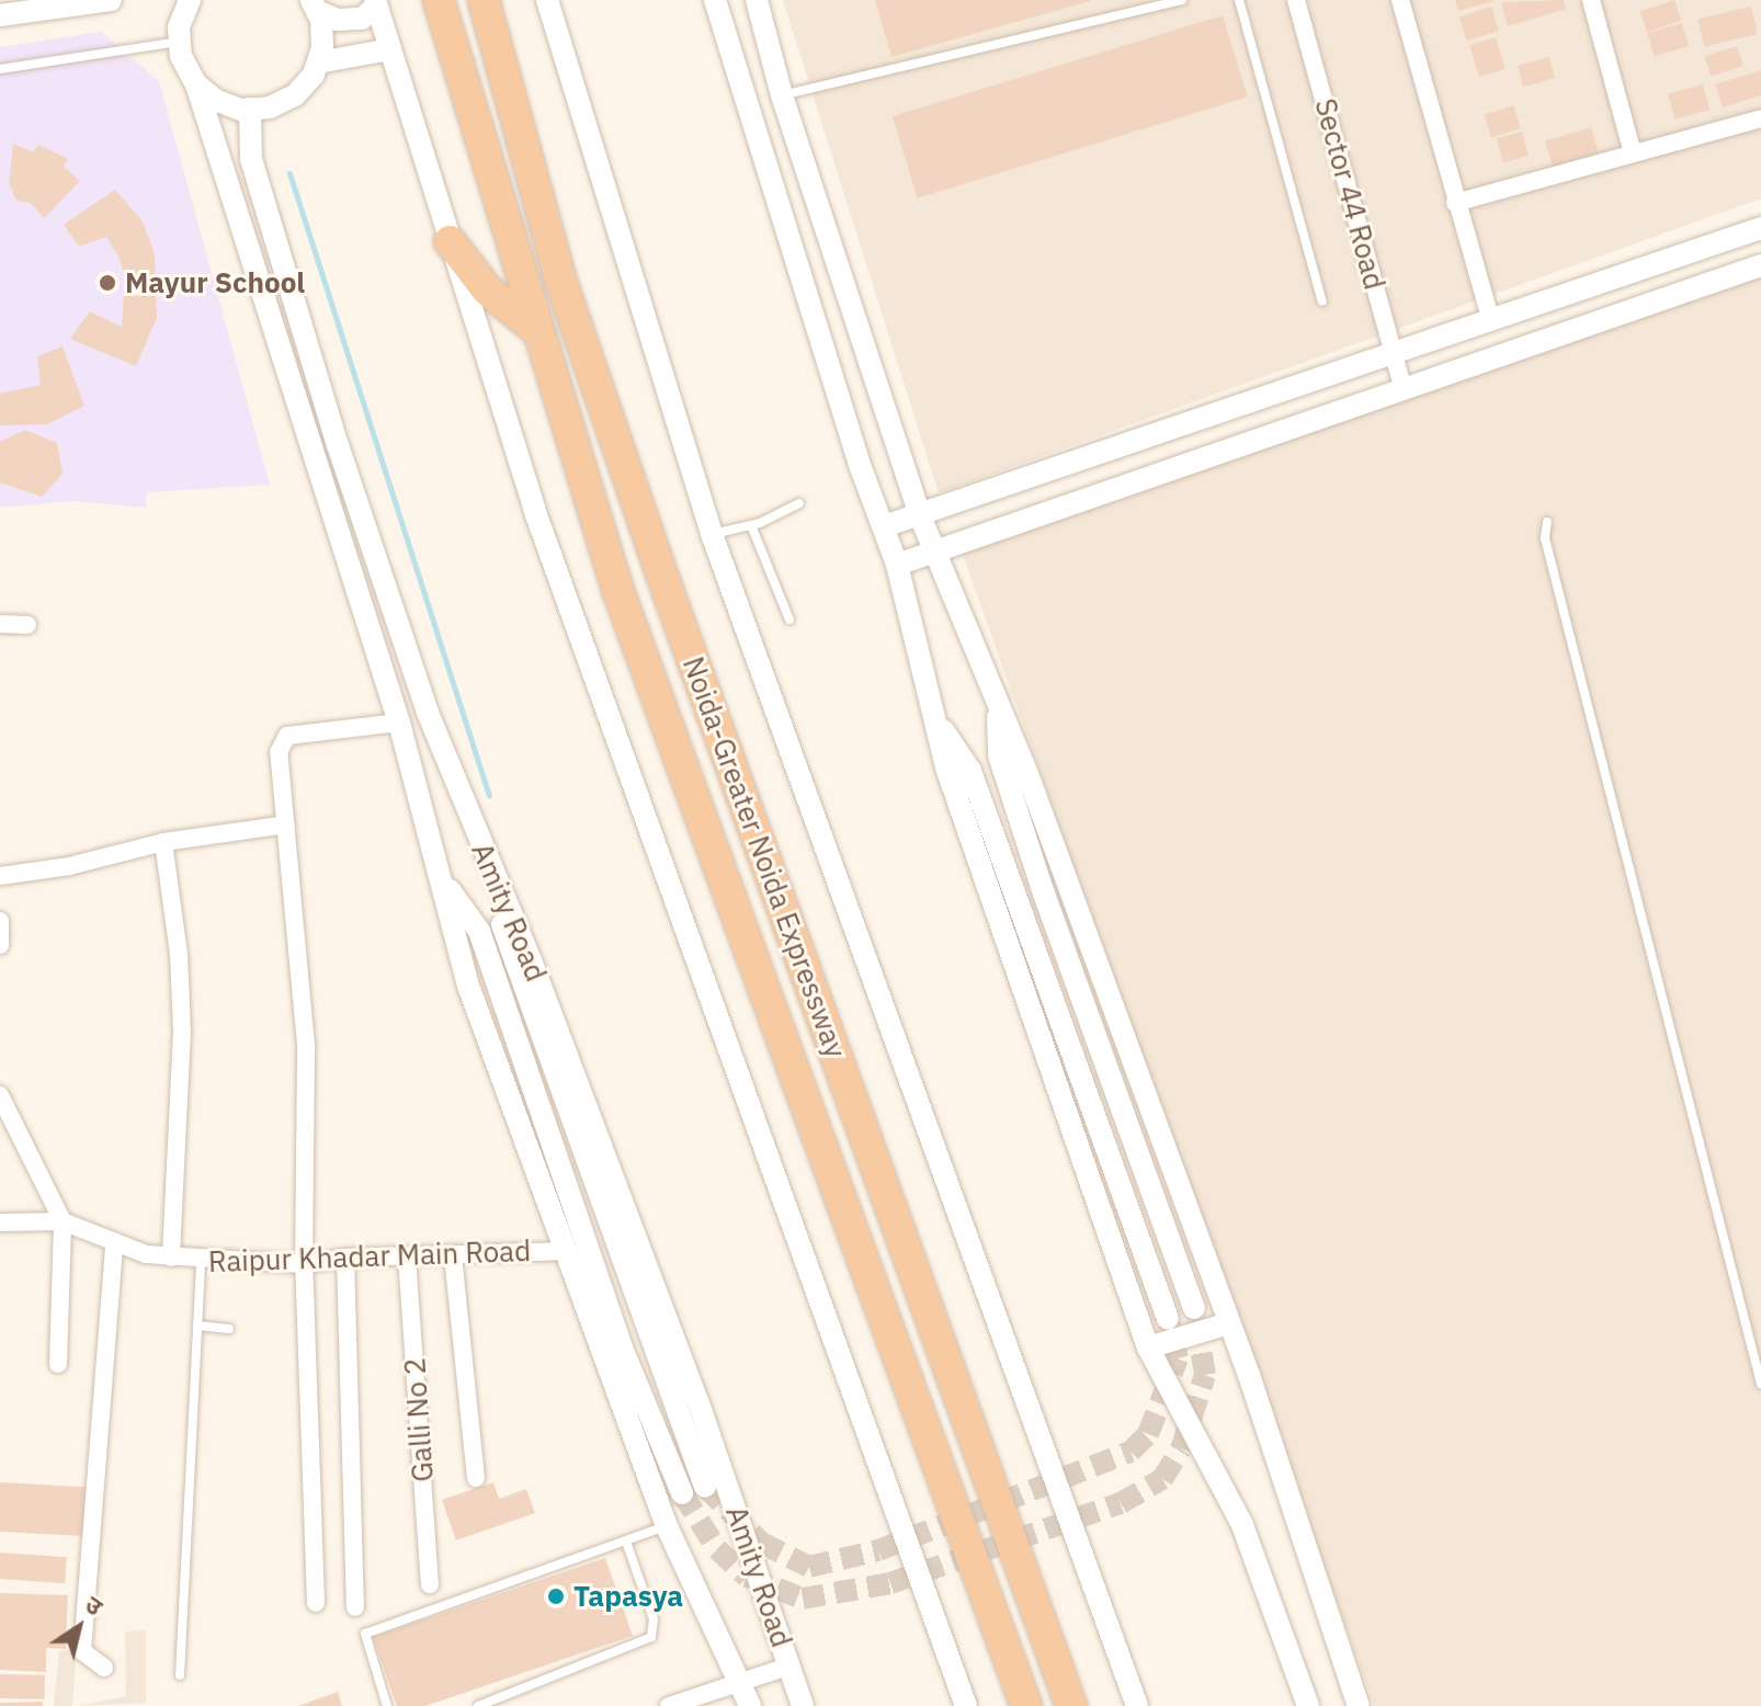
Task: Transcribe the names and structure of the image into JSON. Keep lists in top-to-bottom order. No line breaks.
{"streets":{"highway":["Noida-Greater Noida Expressway"],"street":["Sector 44 Road","Amity Road","Raipur Khadar Main Road","Galli No 2"]},"crossings":[["Amity Road","Raipur Khadar Main Road"],["Raipur Khadar Main Road","Galli No 2"]],"places":["Mayur School","Tapasya"],"north":"top right"}
